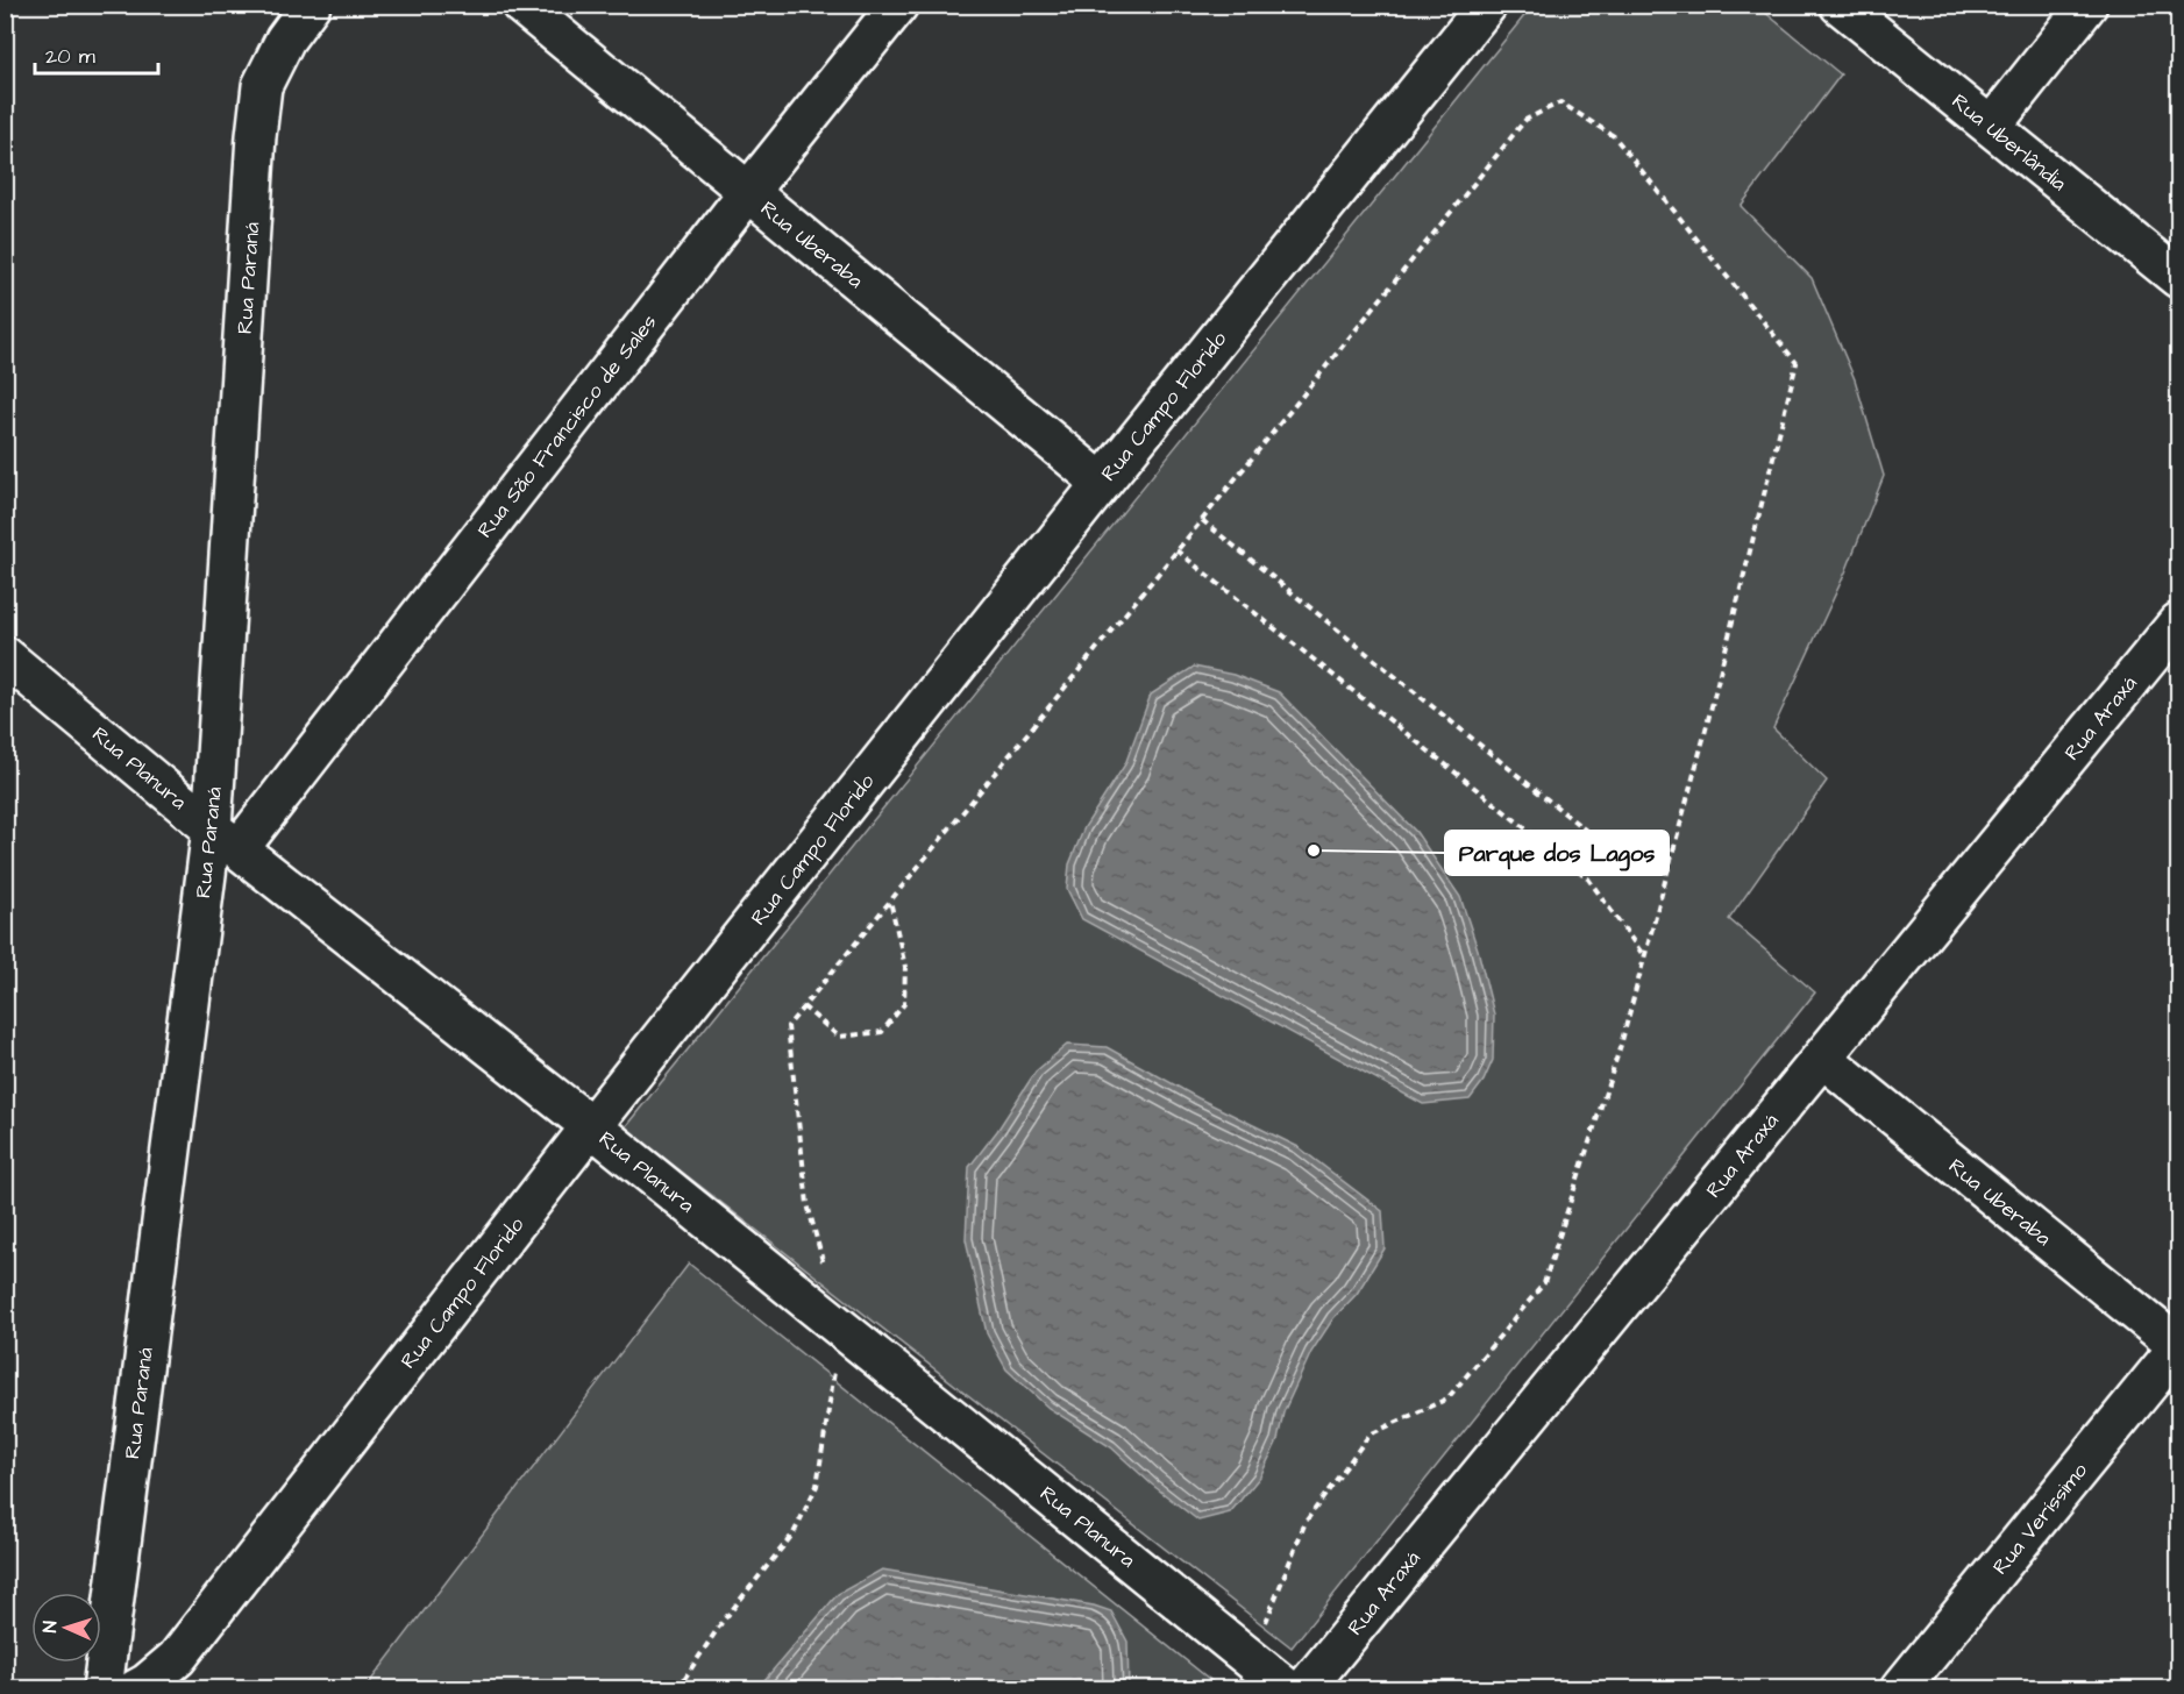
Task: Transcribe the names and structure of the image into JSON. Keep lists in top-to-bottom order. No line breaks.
{"streets":{"street":["Rua Uberlândia","Rua Uberaba","Rua Paraná","Rua Campo Florido","Rua São Francisco de Sales","Rua Araxá","Rua Planura","Rua Veríssimo"]},"crossings":[["Rua Uberaba","Rua Campo Florido"],["Rua Uberaba","Rua São Francisco de Sales"],["Rua Uberaba","Rua Araxá"],["Rua Uberaba","Rua Veríssimo"],["Rua Paraná","Rua São Francisco de Sales"],["Rua Paraná","Rua Planura"],["Rua Campo Florido","Rua Planura"],["Rua São Francisco de Sales","Rua Planura"]],"places":["Parque dos Lagos"],"scale_bar":"20 m","north":"left"}
